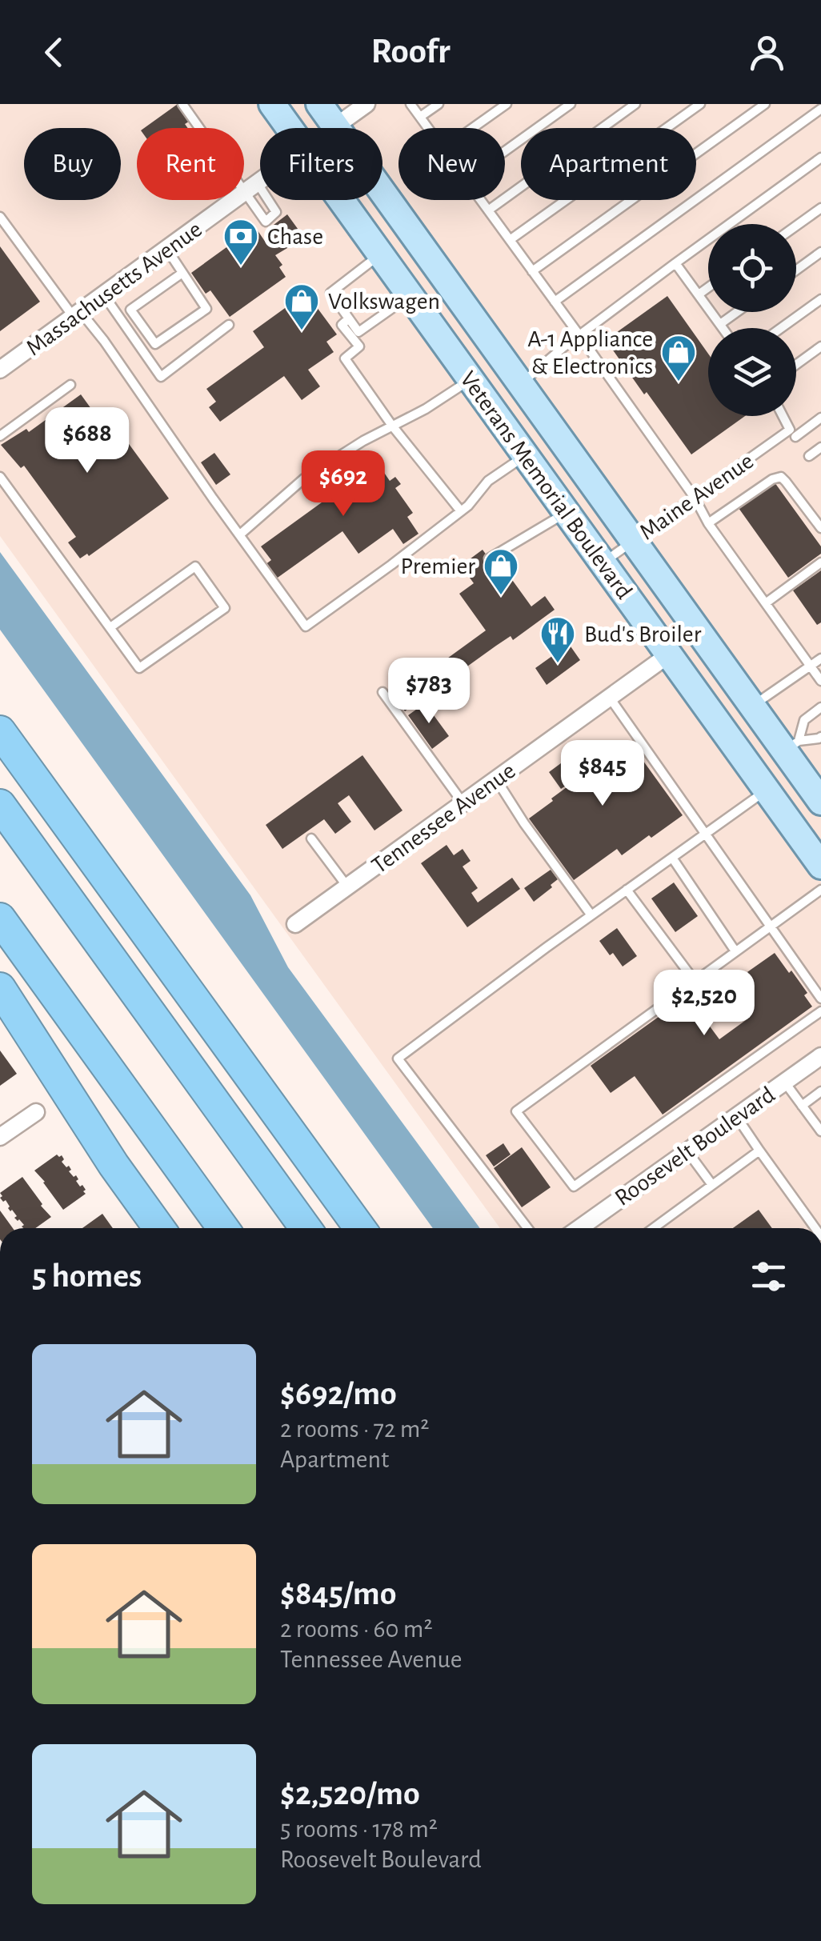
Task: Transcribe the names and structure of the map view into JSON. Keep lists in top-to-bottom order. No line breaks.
{"streets":{"main road":["Veterans Memorial Boulevard"],"street":["Massachusetts Avenue","Tennessee Avenue","Roosevelt Boulevard"],"lane":["Maine Avenue"]},"crossings":[["Veterans Memorial Boulevard","Maine Avenue"],["Veterans Memorial Boulevard","Tennessee Avenue"]],"places":{"bank":["Chase"],"shop":["Volkswagen","A-1 Appliance & Electronics","Premier"],"restaurant":["Bud's Broiler"]},"page":{"header":"Roofr","chip":["Buy","Rent","Filters","New","Apartment"],"price":["$688","$692","$783","$845","$2,520"],"heading":"5 homes","list":[{"name":"$692/mo","note":"2 rooms · 72 m² · Apartment"},{"name":"$845/mo","note":"2 rooms · 60 m² · Tennessee Avenue"},{"name":"$2,520/mo","note":"5 rooms · 178 m² · Roosevelt Boulevard"}]}}
